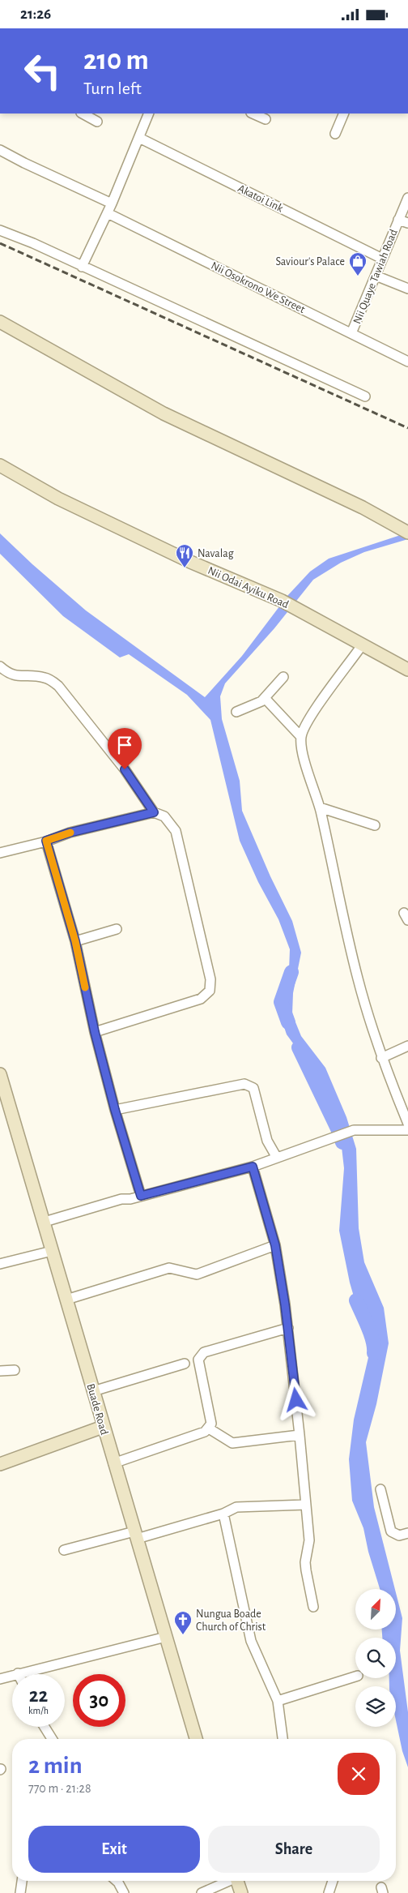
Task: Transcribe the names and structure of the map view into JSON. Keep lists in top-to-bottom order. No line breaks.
{"streets":{"street":["Akatoi Link","Nii Quaye Tawiah Road","Nii Osokrono We Street","Nii Odai Ayiku Road","Buade Road"]},"crossings":[["Akatoi Link","Nii Quaye Tawiah Road"],["Nii Quaye Tawiah Road","Nii Osokrono We Street"]],"places":{"shop":["Saviour's Palace"],"restaurant":["Navalag"],"church":["Nungua Boade Church of Christ"]},"north":"top right","page":{"status":"21:26","turn":["210 m","Turn left"],"speed":"22 km/h","limit":"30","heading":["2 min","770 m · 21:28"],"buttons":["Exit","Share"]}}
